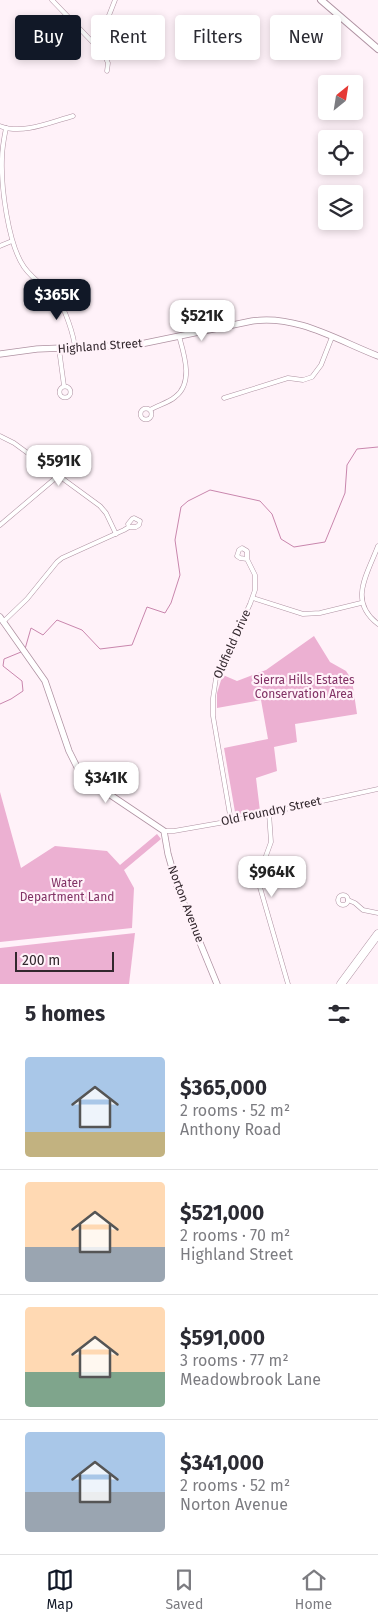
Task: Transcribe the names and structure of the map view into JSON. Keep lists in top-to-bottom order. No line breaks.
{"streets":{"street":["Highland Street","Oldfield Drive","Old Foundry Street","Norton Avenue"]},"crossings":[["Oldfield Drive","Old Foundry Street"],["Old Foundry Street","Norton Avenue"]],"parks":["Sierra Hills Estates Conservation Area","Water Department Land"],"scale_bar":"200 m","north":"top right","page":{"chip":["Buy","Rent","Filters","New"],"price":["$365K","$521K","$591K","$341K","$964K"],"scale":"200 m","heading":"5 homes","list":[{"name":"$365,000","note":"2 rooms · 52 m² · Anthony Road"},{"name":"$521,000","note":"2 rooms · 70 m² · Highland Street"},{"name":"$591,000","note":"3 rooms · 77 m² · Meadowbrook Lane"},{"name":"$341,000","note":"2 rooms · 52 m² · Norton Avenue"}],"tabs":["Map","Saved","Home"]}}
